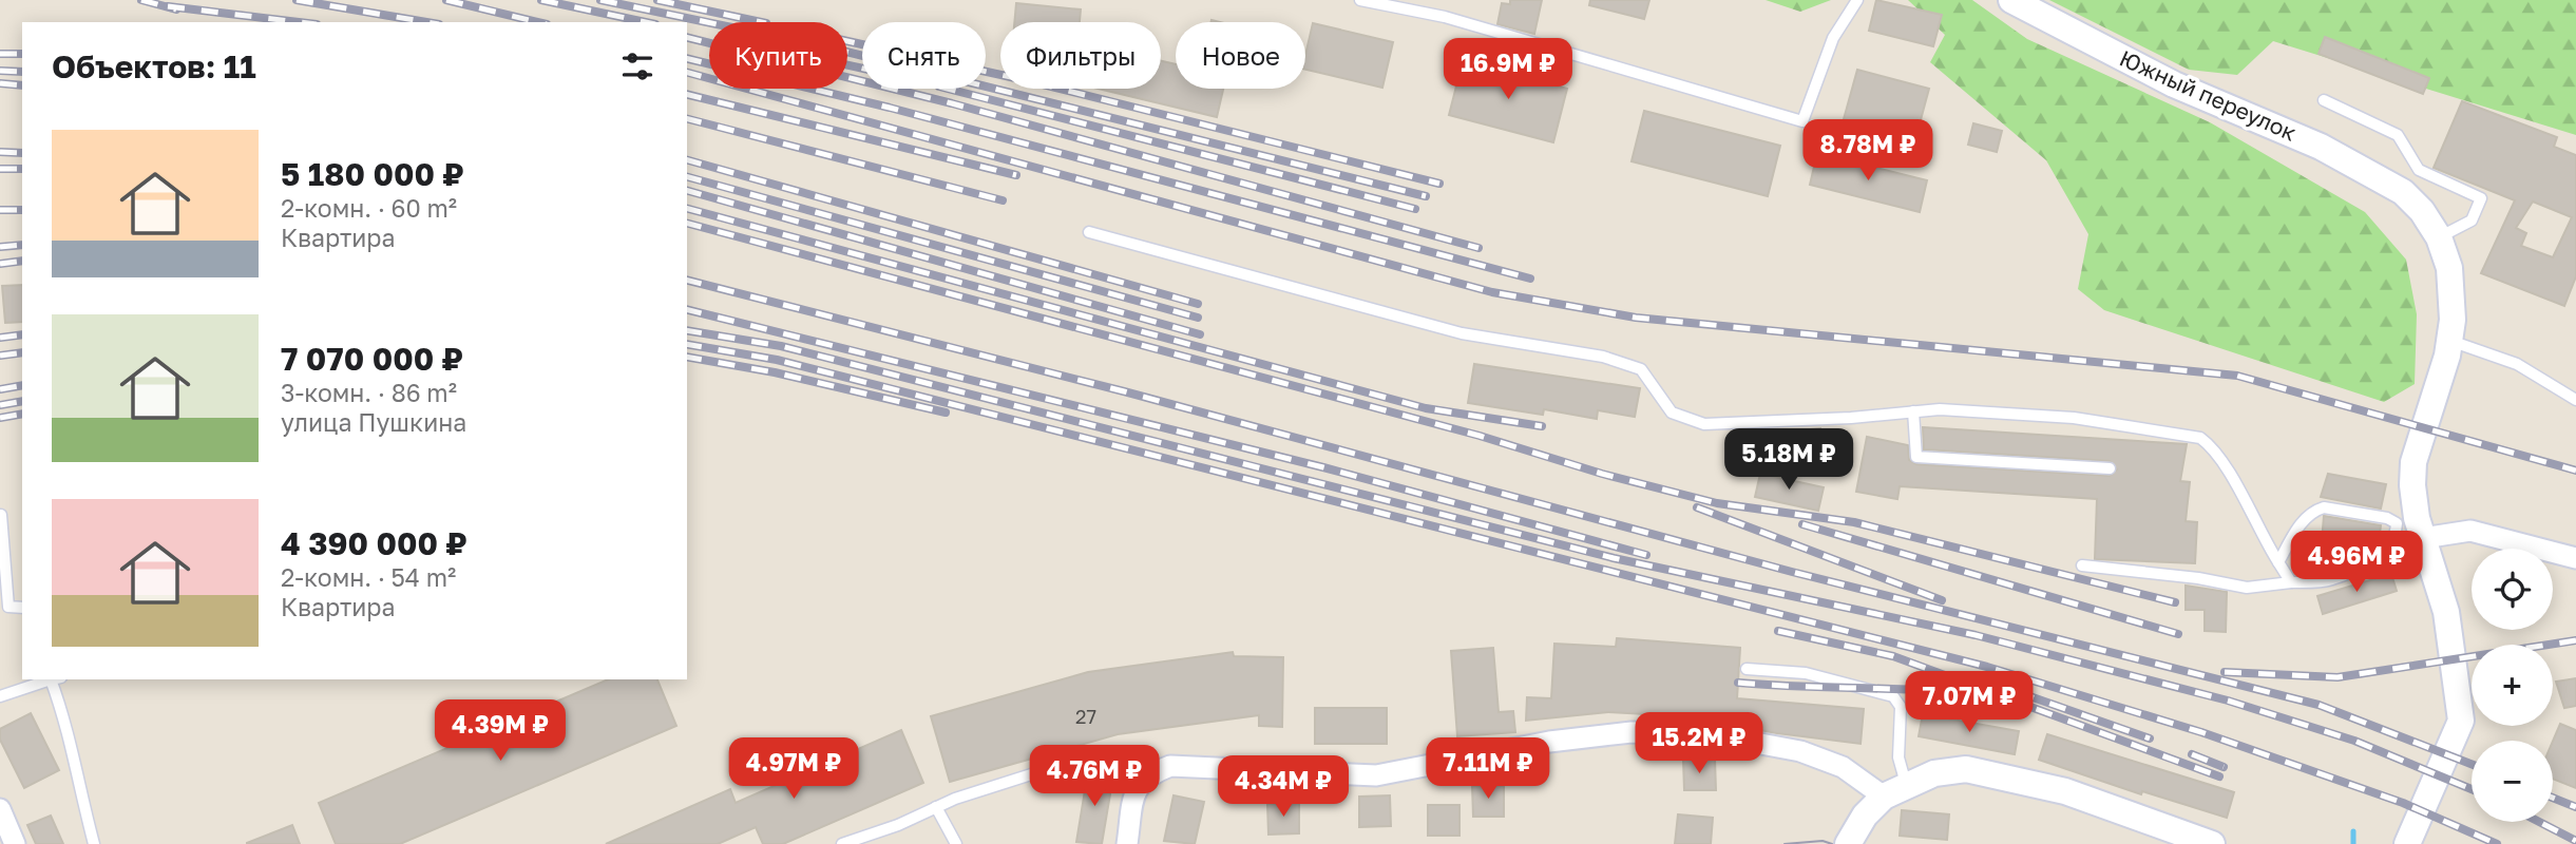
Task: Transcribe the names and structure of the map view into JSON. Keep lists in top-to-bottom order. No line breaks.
{"streets":{"street":["Южный переулок"]},"house_numbers":["27"],"page":{"chip":["Купить","Снять","Фильтры","Новое"],"heading":"Объектов: 11","price":["16.9M ₽","8.78M ₽","5.18M ₽","4.96M ₽","7.07M ₽","4.39M ₽","15.2M ₽","4.97M ₽","7.11M ₽","4.76M ₽","4.34M ₽"],"list":[{"name":"5 180 000 ₽","note":"2-комн. · 60 m² · Квартира"},{"name":"7 070 000 ₽","note":"3-комн. · 86 m² · улица Пушкина"},{"name":"4 390 000 ₽","note":"2-комн. · 54 m² · Квартира"}],"map_buttons":["+","−"]}}
